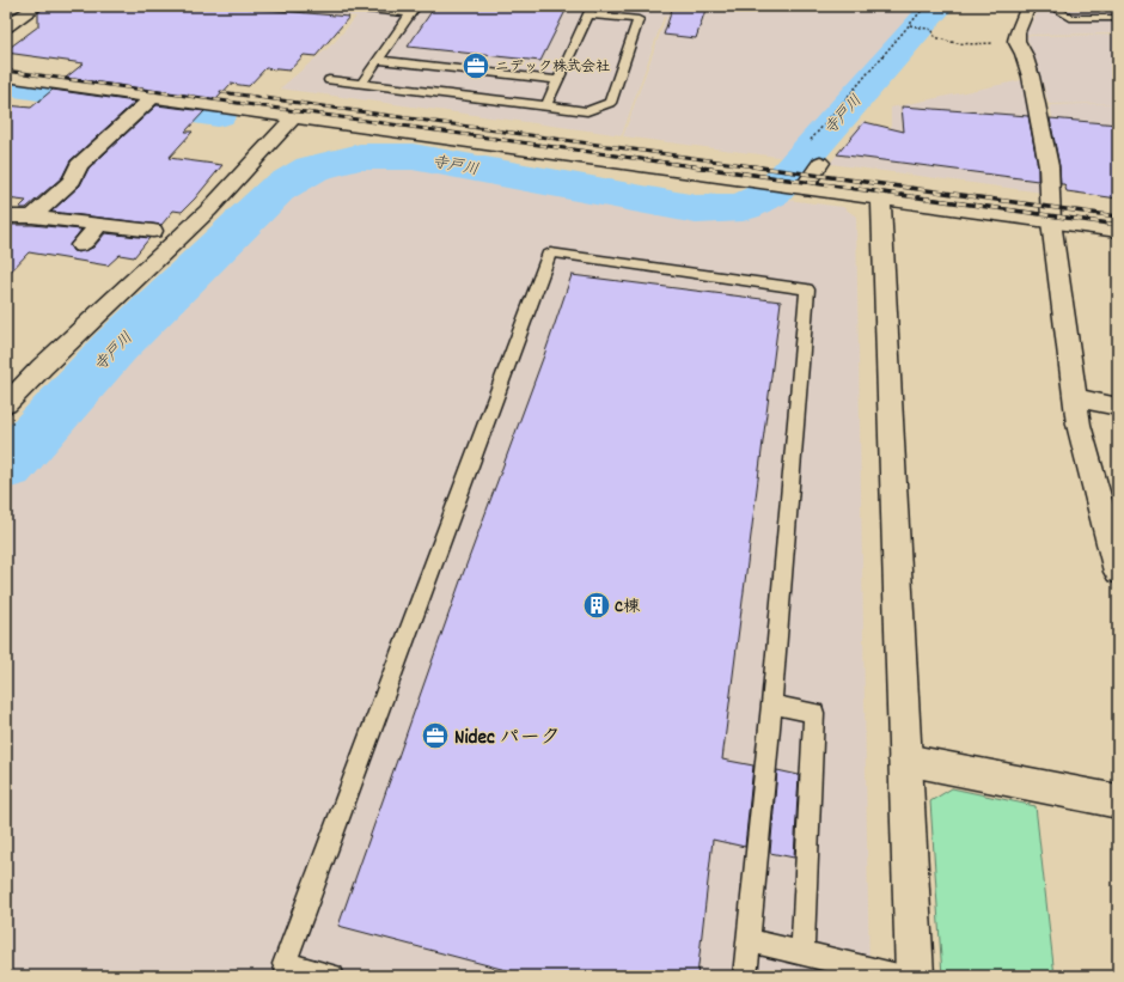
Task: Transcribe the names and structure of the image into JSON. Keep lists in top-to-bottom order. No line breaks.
{"water":["寺戸川"],"places":{"office":["ニデック株式会社","Nidec パーク"],"building":["C棟"]}}
